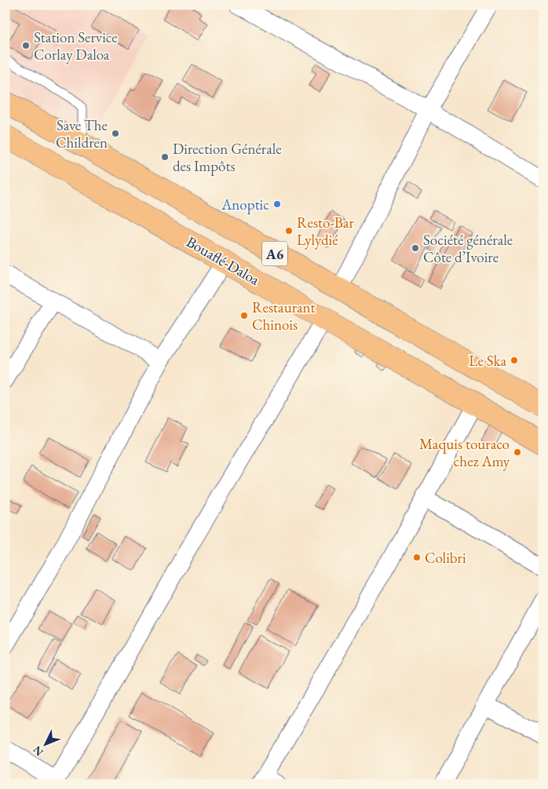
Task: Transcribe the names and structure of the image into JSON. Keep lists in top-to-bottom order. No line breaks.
{"streets":{"highway":["A6","Bouaflé-Daloa"]},"places":["Station Service Corlay Daloa","Save The Children","Direction Générale des Impôts","Anoptic","Resto-Bar Lylydié","Société générale Côte d’Ivoire","Restaurant Chinois","Le Ska","Maquis touraco chez Amy","Colibri"],"north":"bottom left"}
